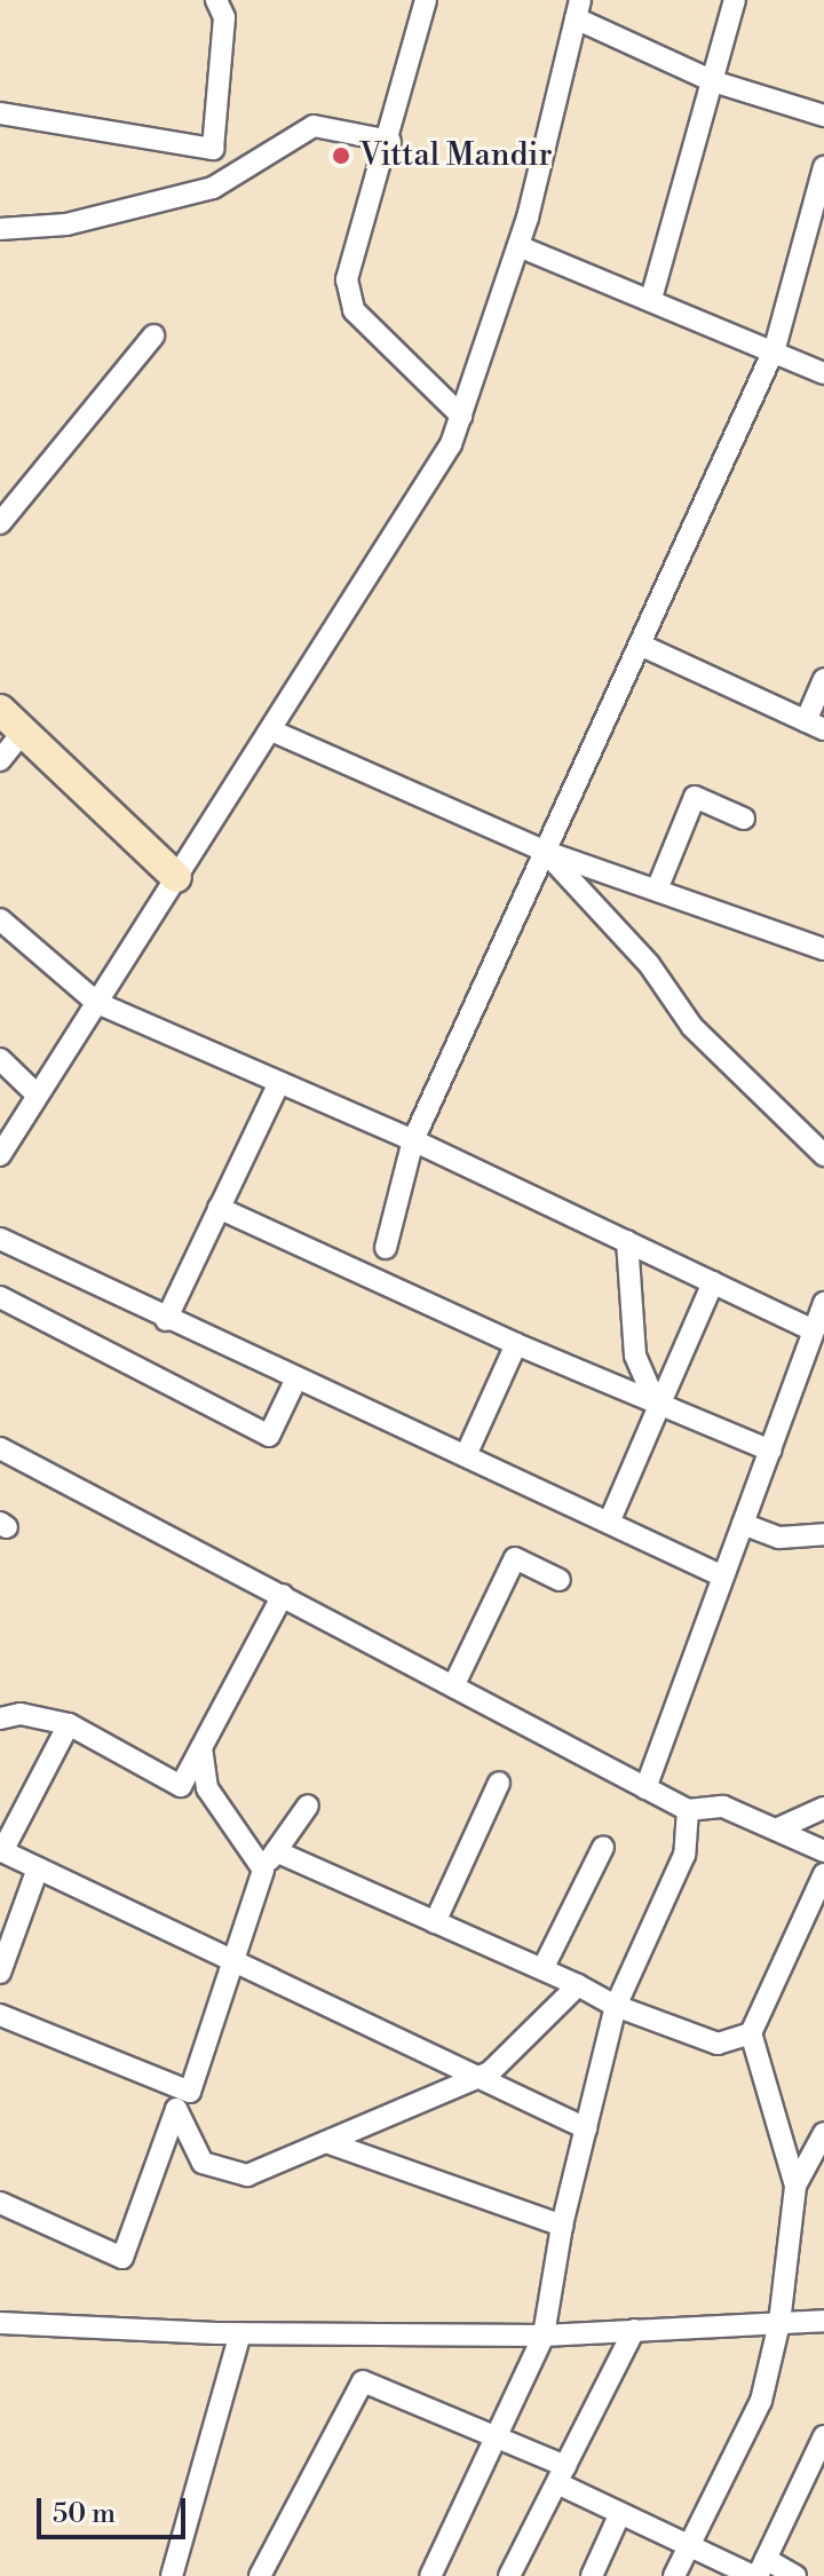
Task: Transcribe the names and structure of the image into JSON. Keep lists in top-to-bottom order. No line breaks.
{"places":["Vittal Mandir"],"scale_bar":"50 m"}
